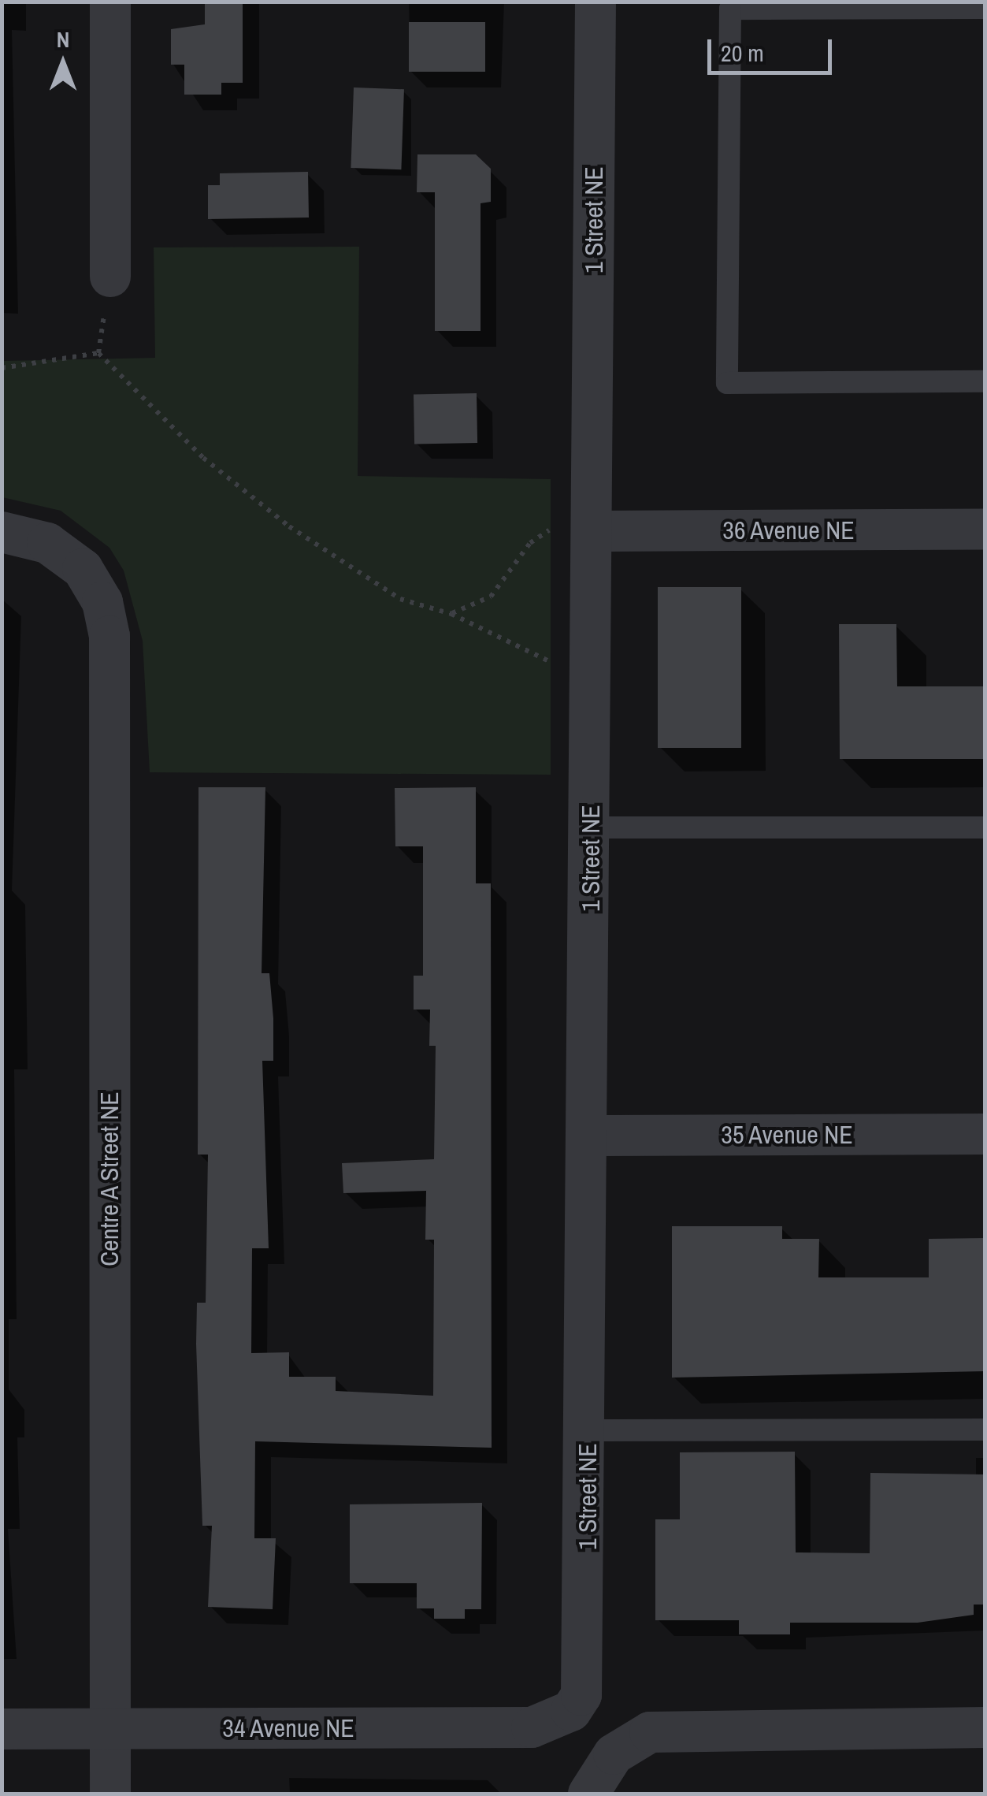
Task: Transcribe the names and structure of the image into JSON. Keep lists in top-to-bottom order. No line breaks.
{"streets":{"street":["1 Street NE","36 Avenue NE","35 Avenue NE","Centre A Street NE","34 Avenue NE"]},"crossings":[["1 Street NE","36 Avenue NE"],["1 Street NE","35 Avenue NE"],["1 Street NE","34 Avenue NE"],["Centre A Street NE","34 Avenue NE"]],"scale_bar":"20 m","north":"top"}
